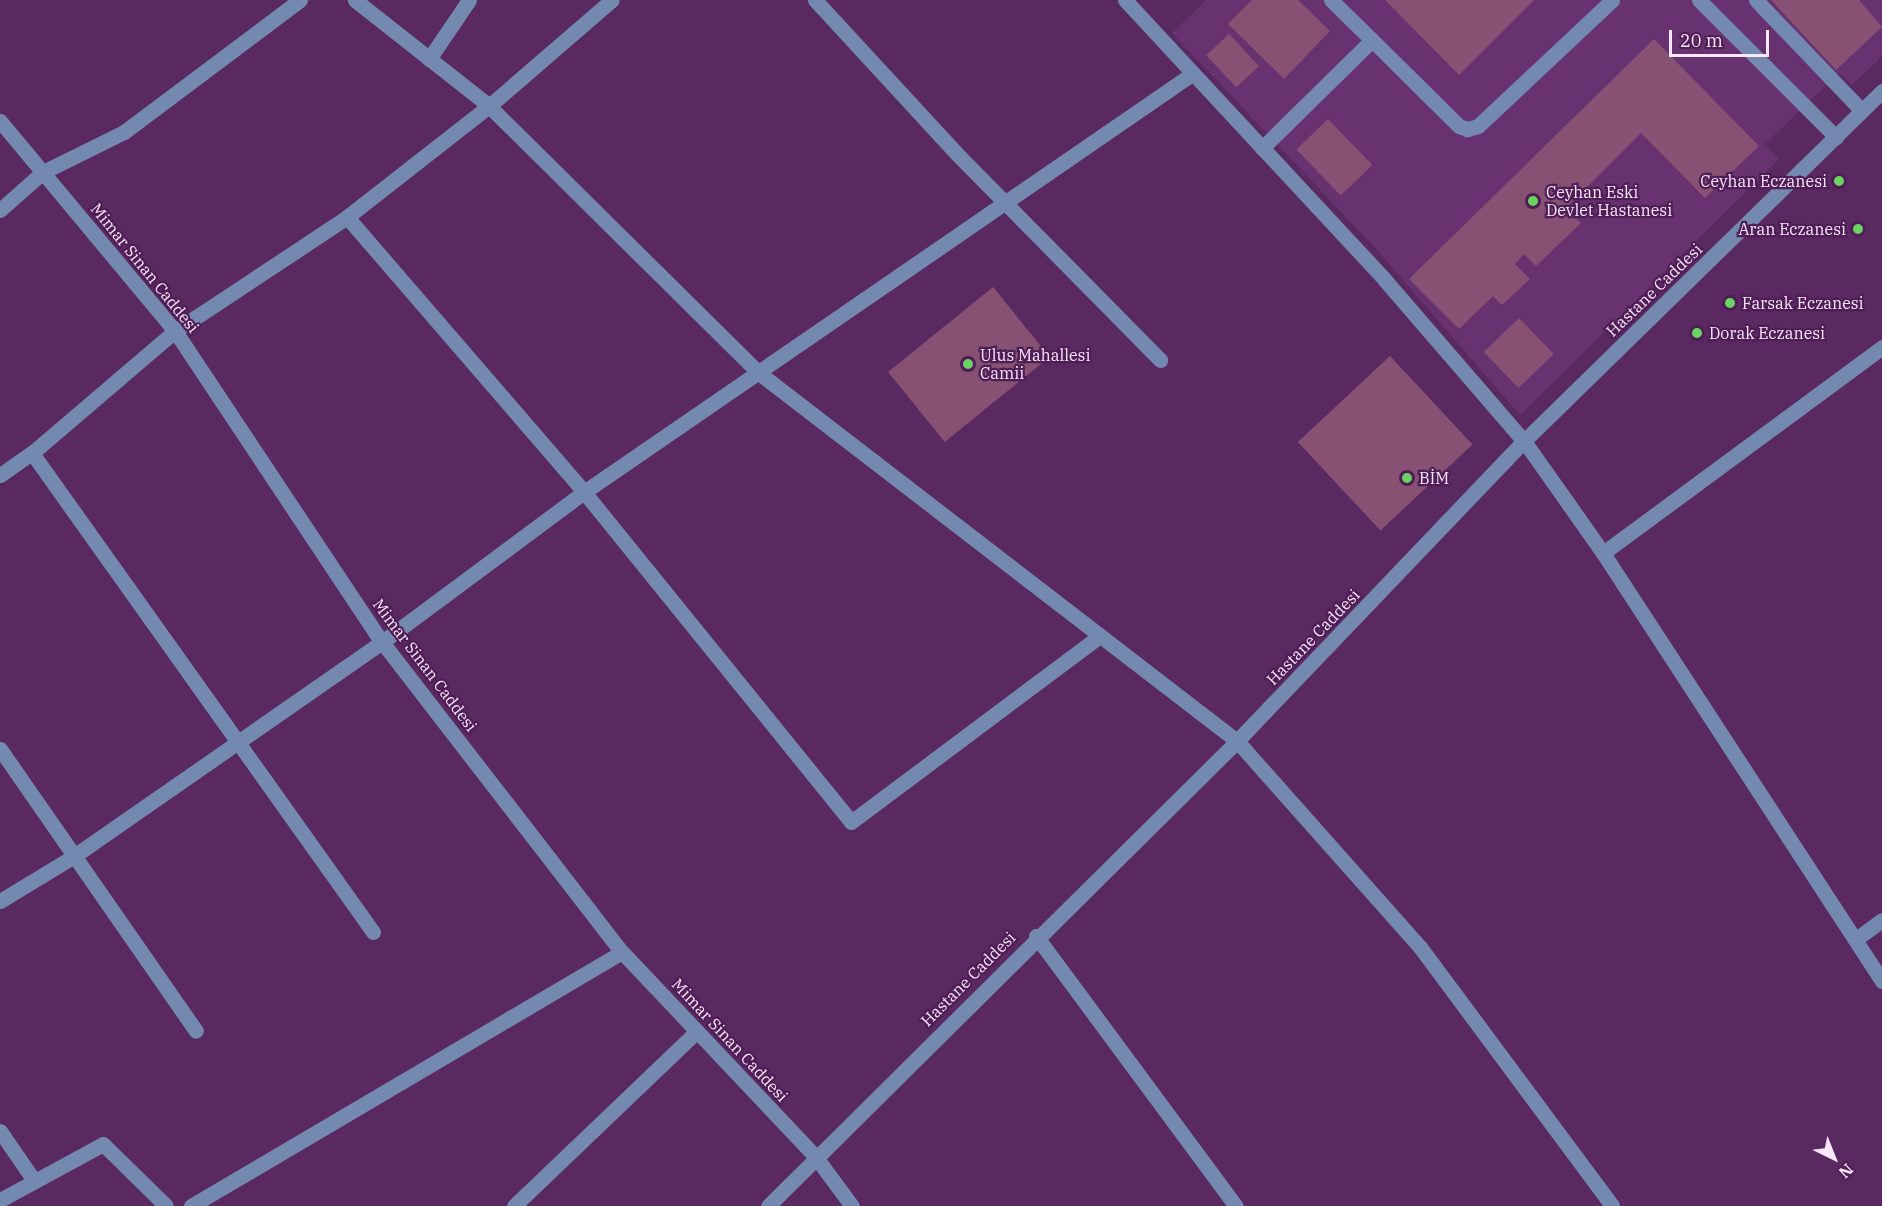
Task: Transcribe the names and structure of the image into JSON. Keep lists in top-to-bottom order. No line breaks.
{"streets":{"street":["Mimar Sinan Caddesi","Hastane Caddesi"]},"crossings":[["Mimar Sinan Caddesi","Hastane Caddesi"]],"places":["Ceyhan Eczanesi","Ceyhan Eski Devlet Hastanesi","Aran Eczanesi","Farsak Eczanesi","Dorak Eczanesi","Ulus Mahallesi Camii","BİM"],"scale_bar":"20 m","north":"bottom right"}
